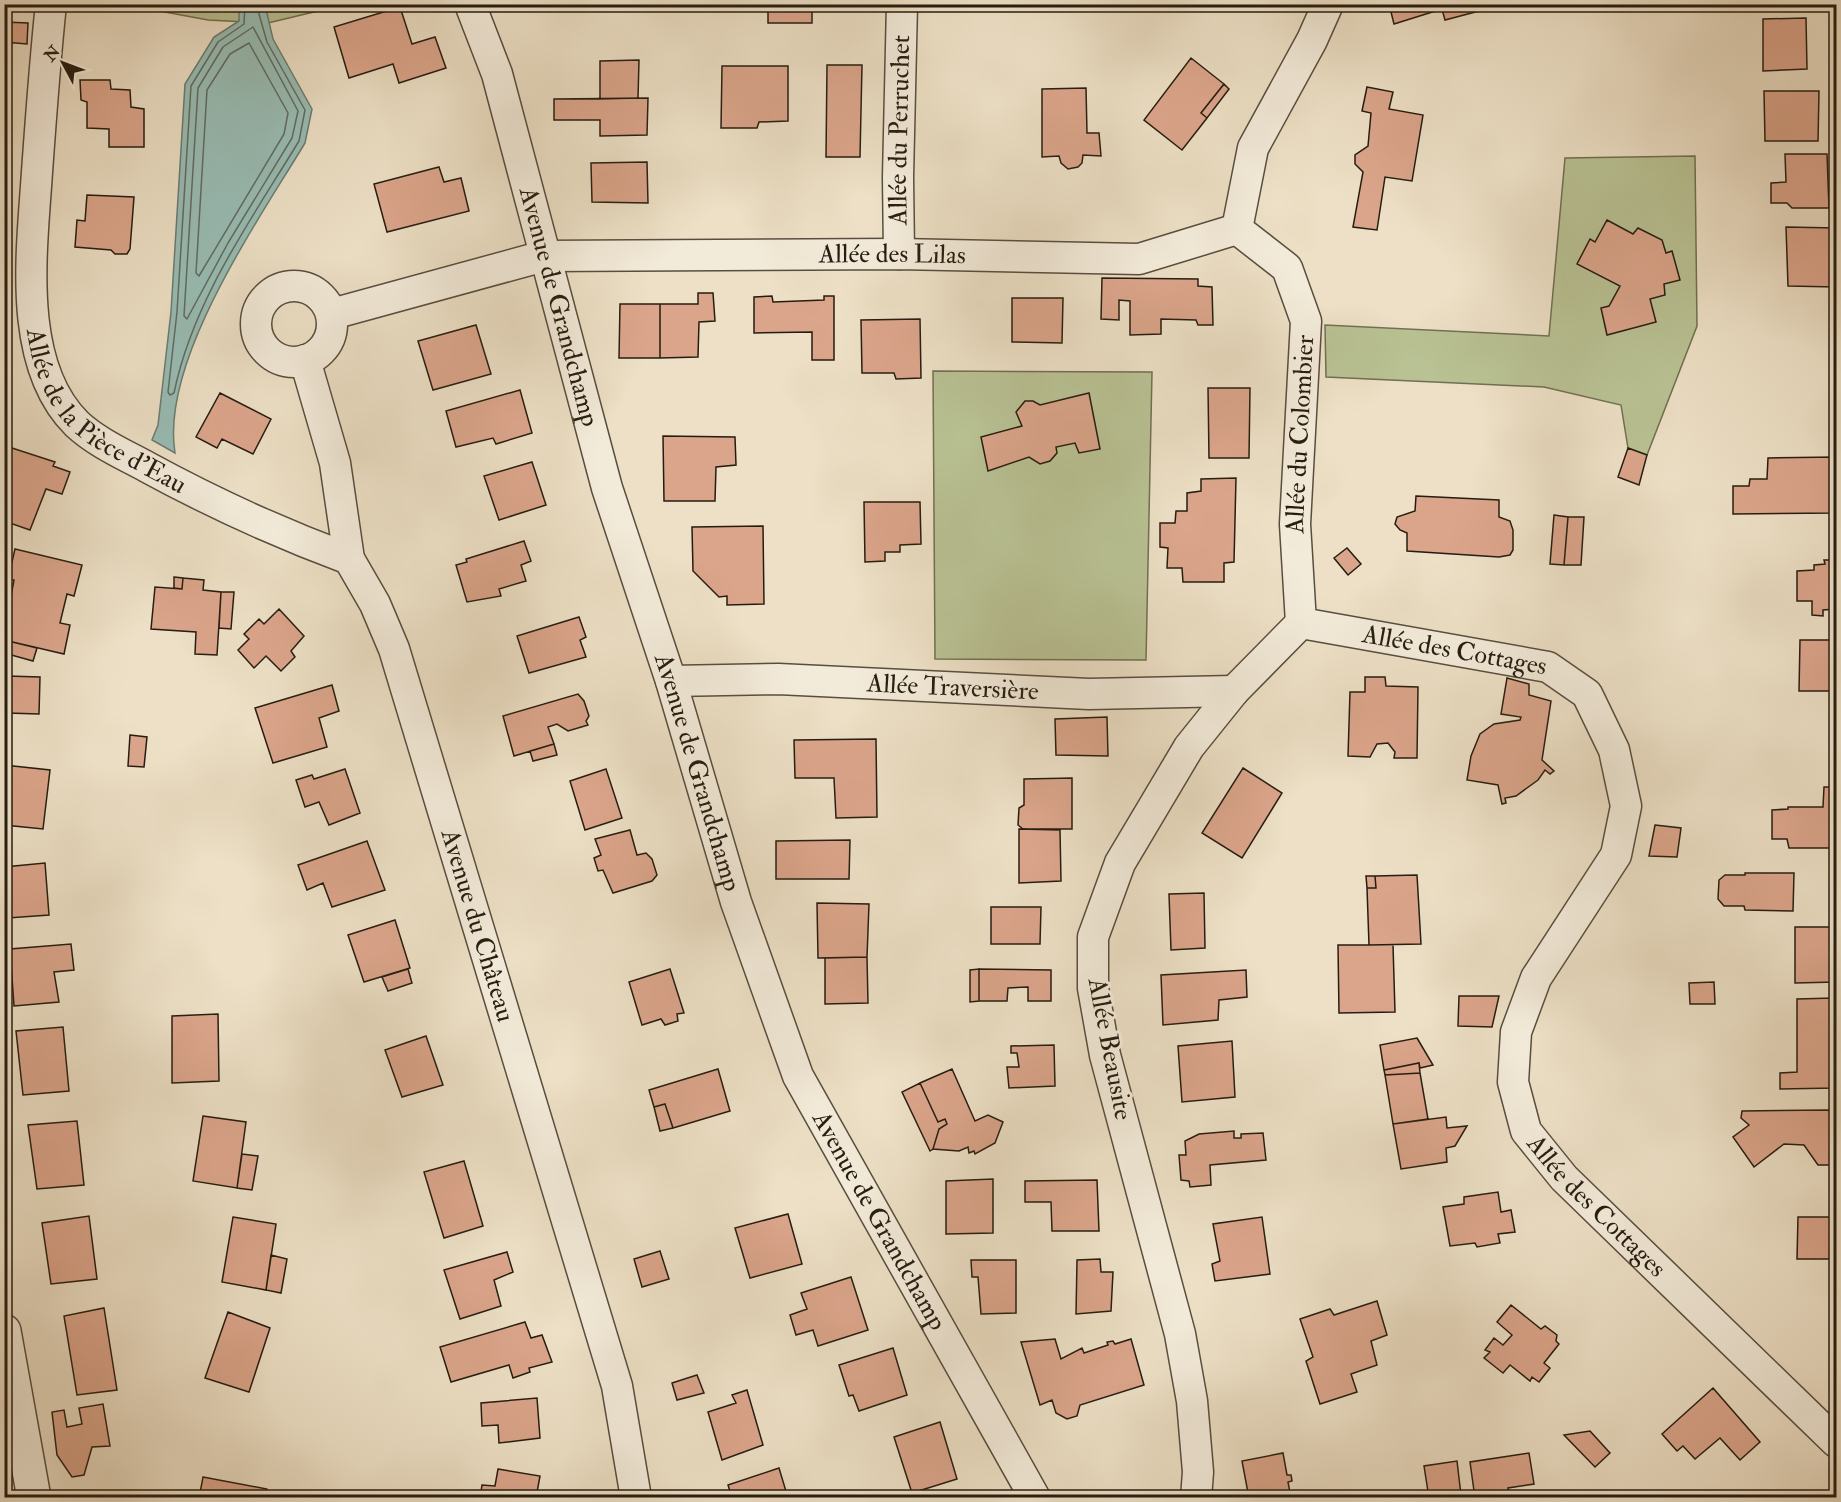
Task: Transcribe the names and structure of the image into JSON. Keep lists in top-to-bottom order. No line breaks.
{"streets":{"street":["Allée du Perruchet","Allée des Lilas","Avenue de Grandchamp","Allée de la Pièce d'Eau","Allée du Colombier","Allée des Cottages","Allée Traversière","Avenue du Château","Allée Beausite"]},"crossings":[["Allée du Perruchet","Allée des Lilas"],["Allée des Lilas","Avenue de Grandchamp"],["Allée des Lilas","Allée du Colombier"],["Allée des Lilas","Avenue du Château"],["Avenue de Grandchamp","Allée Traversière"],["Allée de la Pièce d'Eau","Avenue du Château"],["Allée du Colombier","Allée des Cottages"],["Allée du Colombier","Allée Beausite"],["Allée des Cottages","Allée Beausite"],["Allée Traversière","Allée Beausite"]],"north":"top left"}
